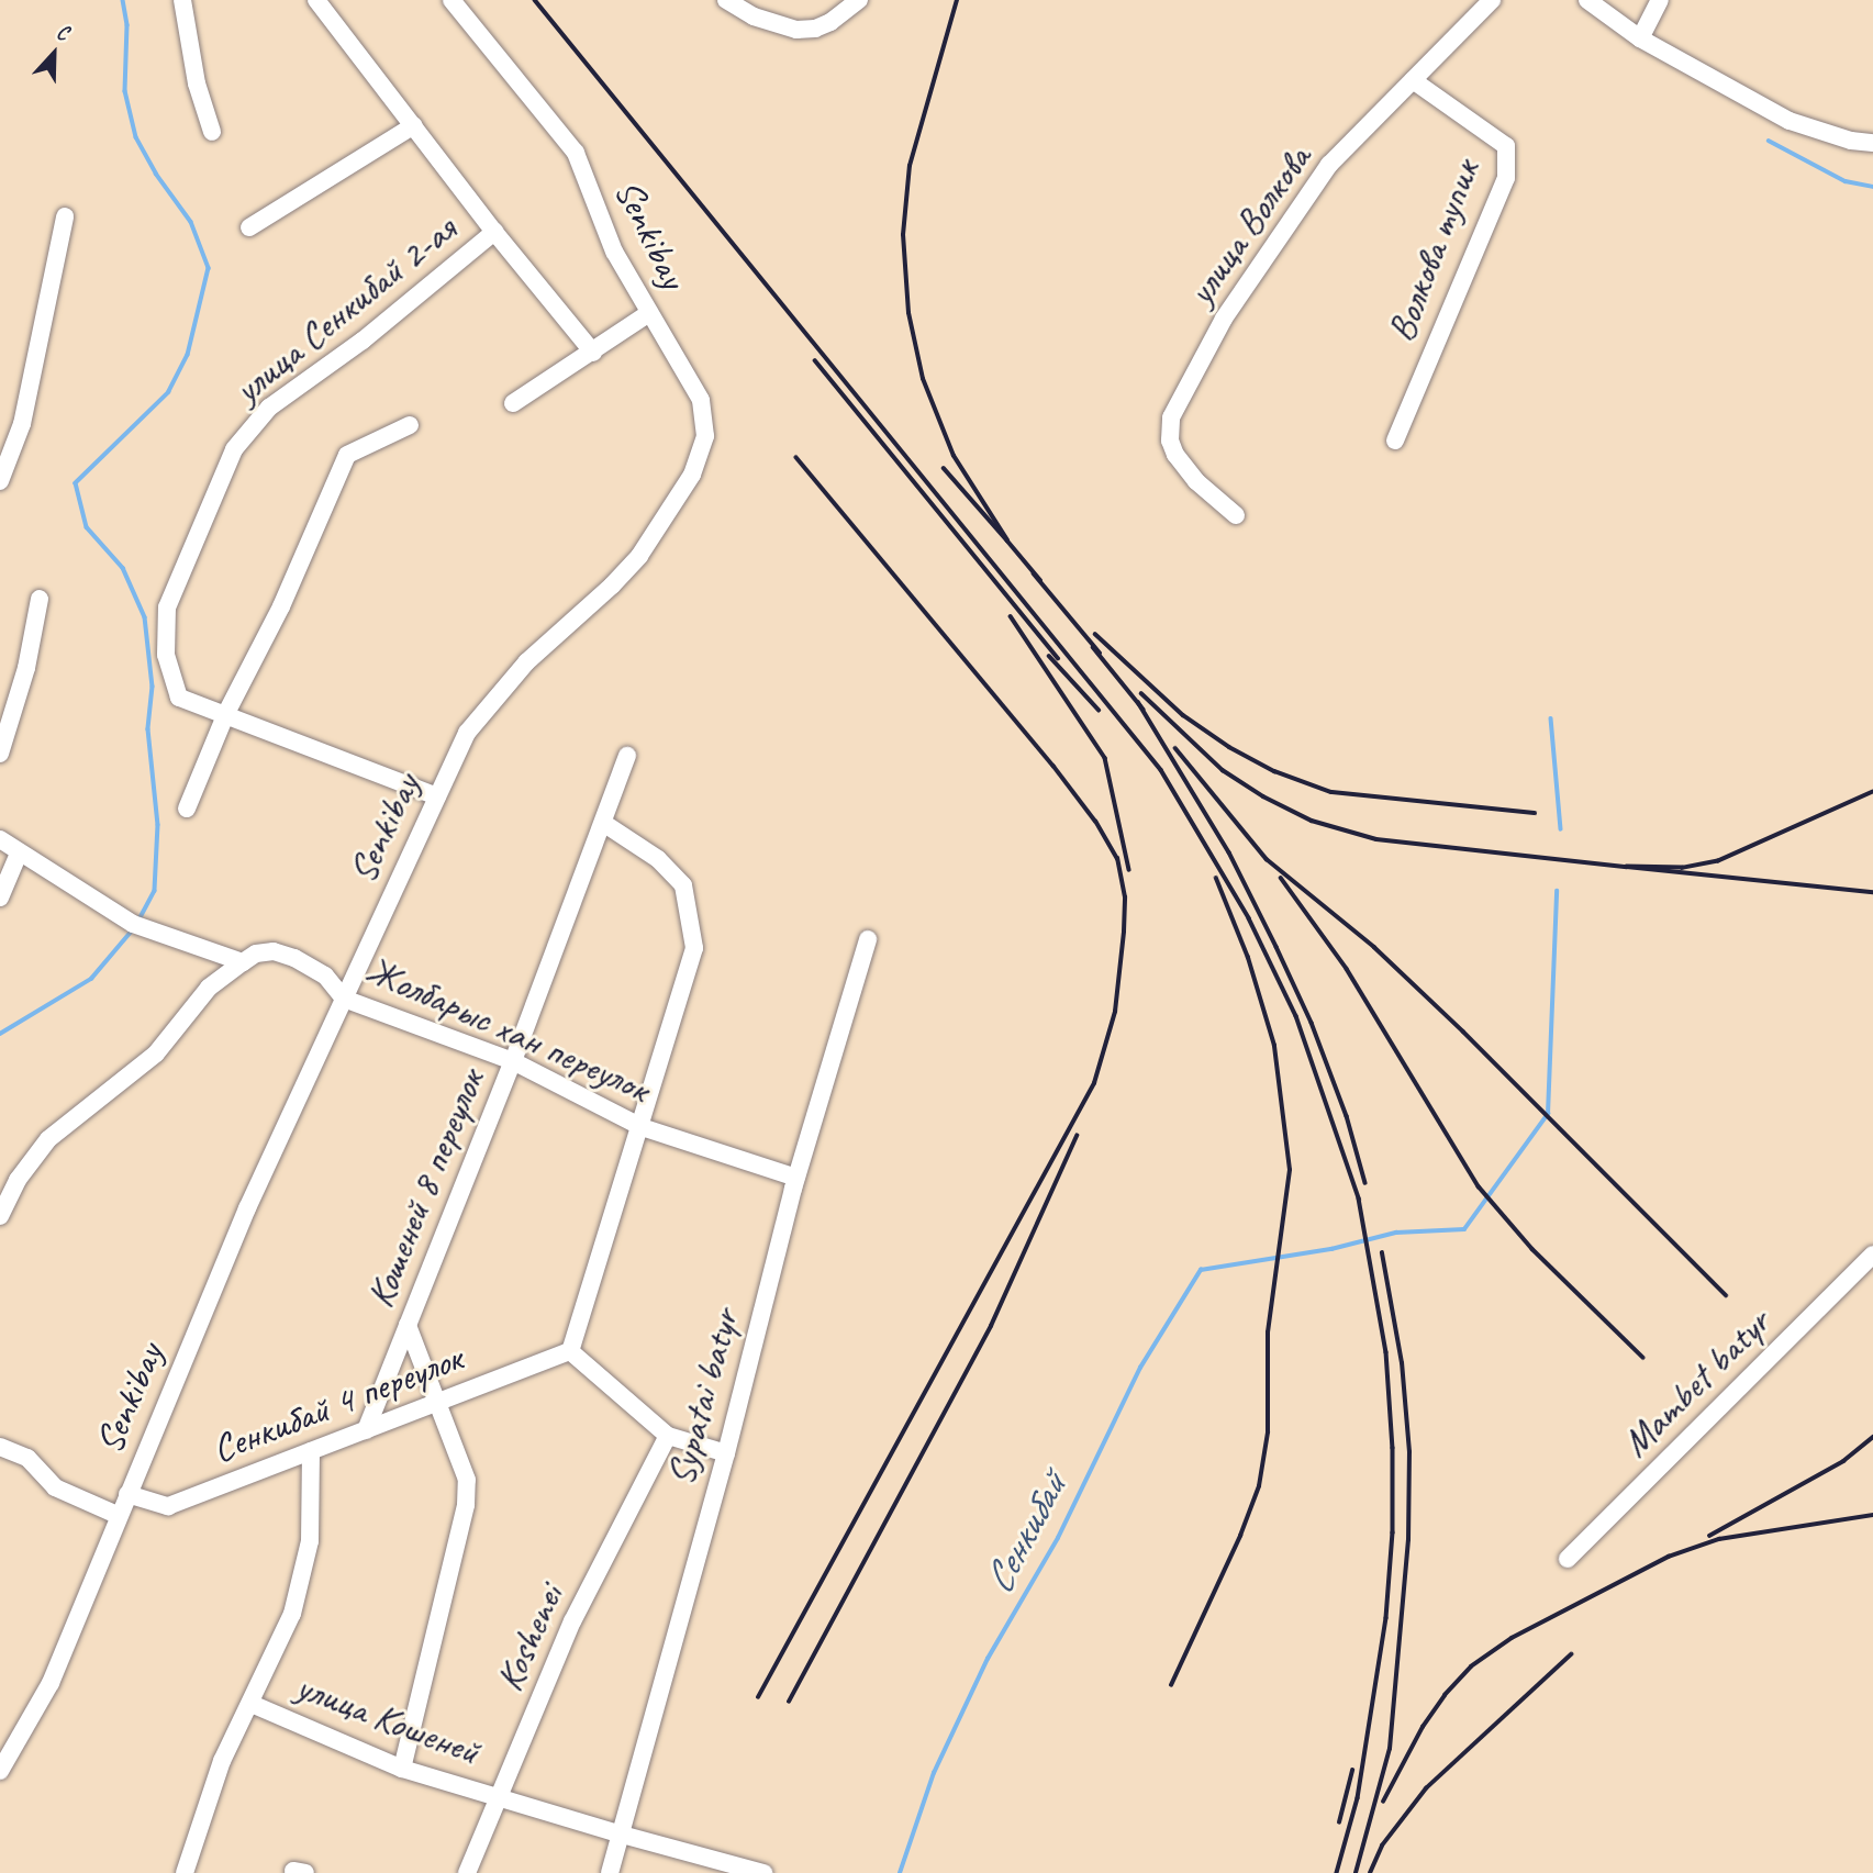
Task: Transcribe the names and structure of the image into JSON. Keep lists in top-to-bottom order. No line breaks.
{"streets":{"street":["улица Волкова","Senkibay","Волкова тупик","улица Сенкибай 2-ая","Жолбарыс хан переулок","Кошеней 8 переулок","Mambet batyr","Sypatai batyr","Сенкибай 4 переулок","Koshenei","улица Кошеней"]},"crossings":[["улица Волкова","Волкова тупик"],["Senkibay","улица Сенкибай 2-ая"],["Senkibay","Жолбарыс хан переулок"],["Senkibay","Сенкибай 4 переулок"],["Жолбарыс хан переулок","Кошеней 8 переулок"],["Жолбарыс хан переулок","Sypatai batyr"],["Кошеней 8 переулок","Сенкибай 4 переулок"],["Sypatai batyr","улица Кошеней"],["Koshenei","улица Кошеней"]],"water":["Сенкибай"],"north":"top"}
